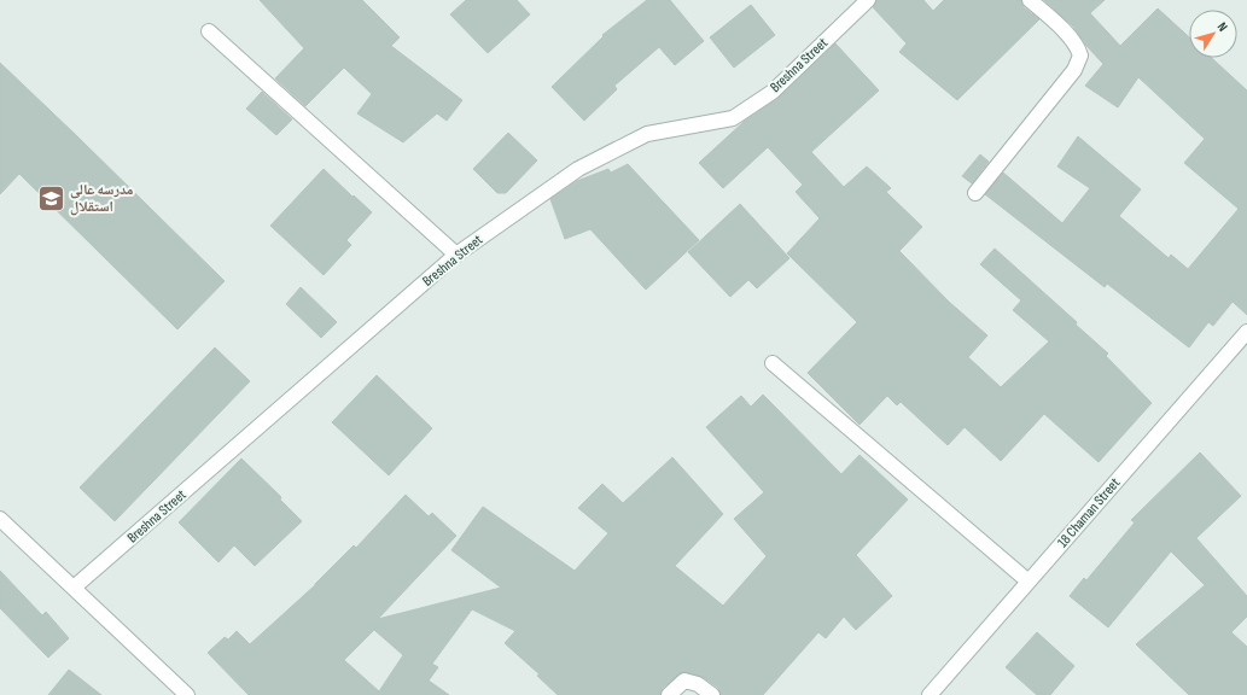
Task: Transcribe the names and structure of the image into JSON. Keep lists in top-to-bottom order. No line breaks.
{"streets":{"street":["Breshna Street","18 Chaman Street"]},"places":{"school or university":["مدرسه عالی استقلال"]},"north":"top right"}
